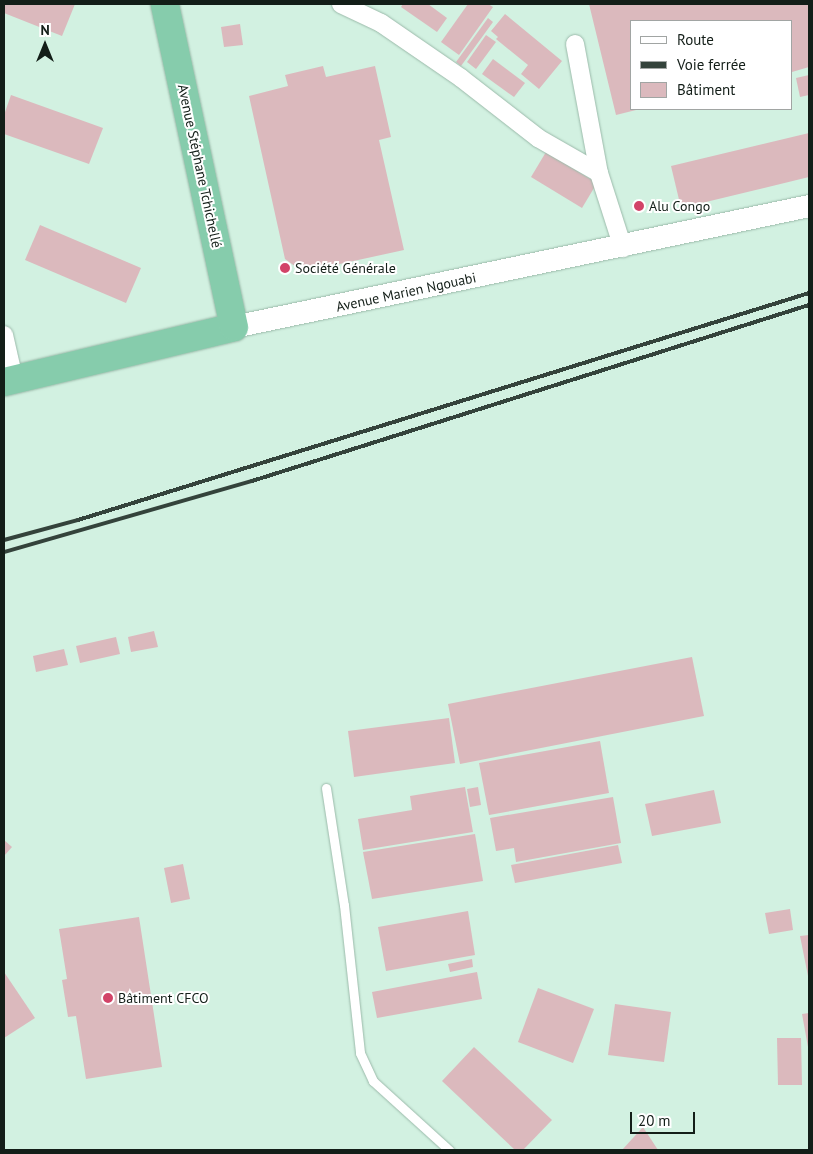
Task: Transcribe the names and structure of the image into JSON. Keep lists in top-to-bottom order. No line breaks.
{"streets":{"highway":["Avenue Stéphane Tchichellé","Avenue Marien Ngouabi"]},"crossings":[["Avenue Stéphane Tchichellé","Avenue Marien Ngouabi"]],"places":["Alu Congo","Société Générale","Bâtiment CFCO"],"legend":["Route","Voie ferrée","Bâtiment"],"scale_bar":"20 m","north":"top"}
